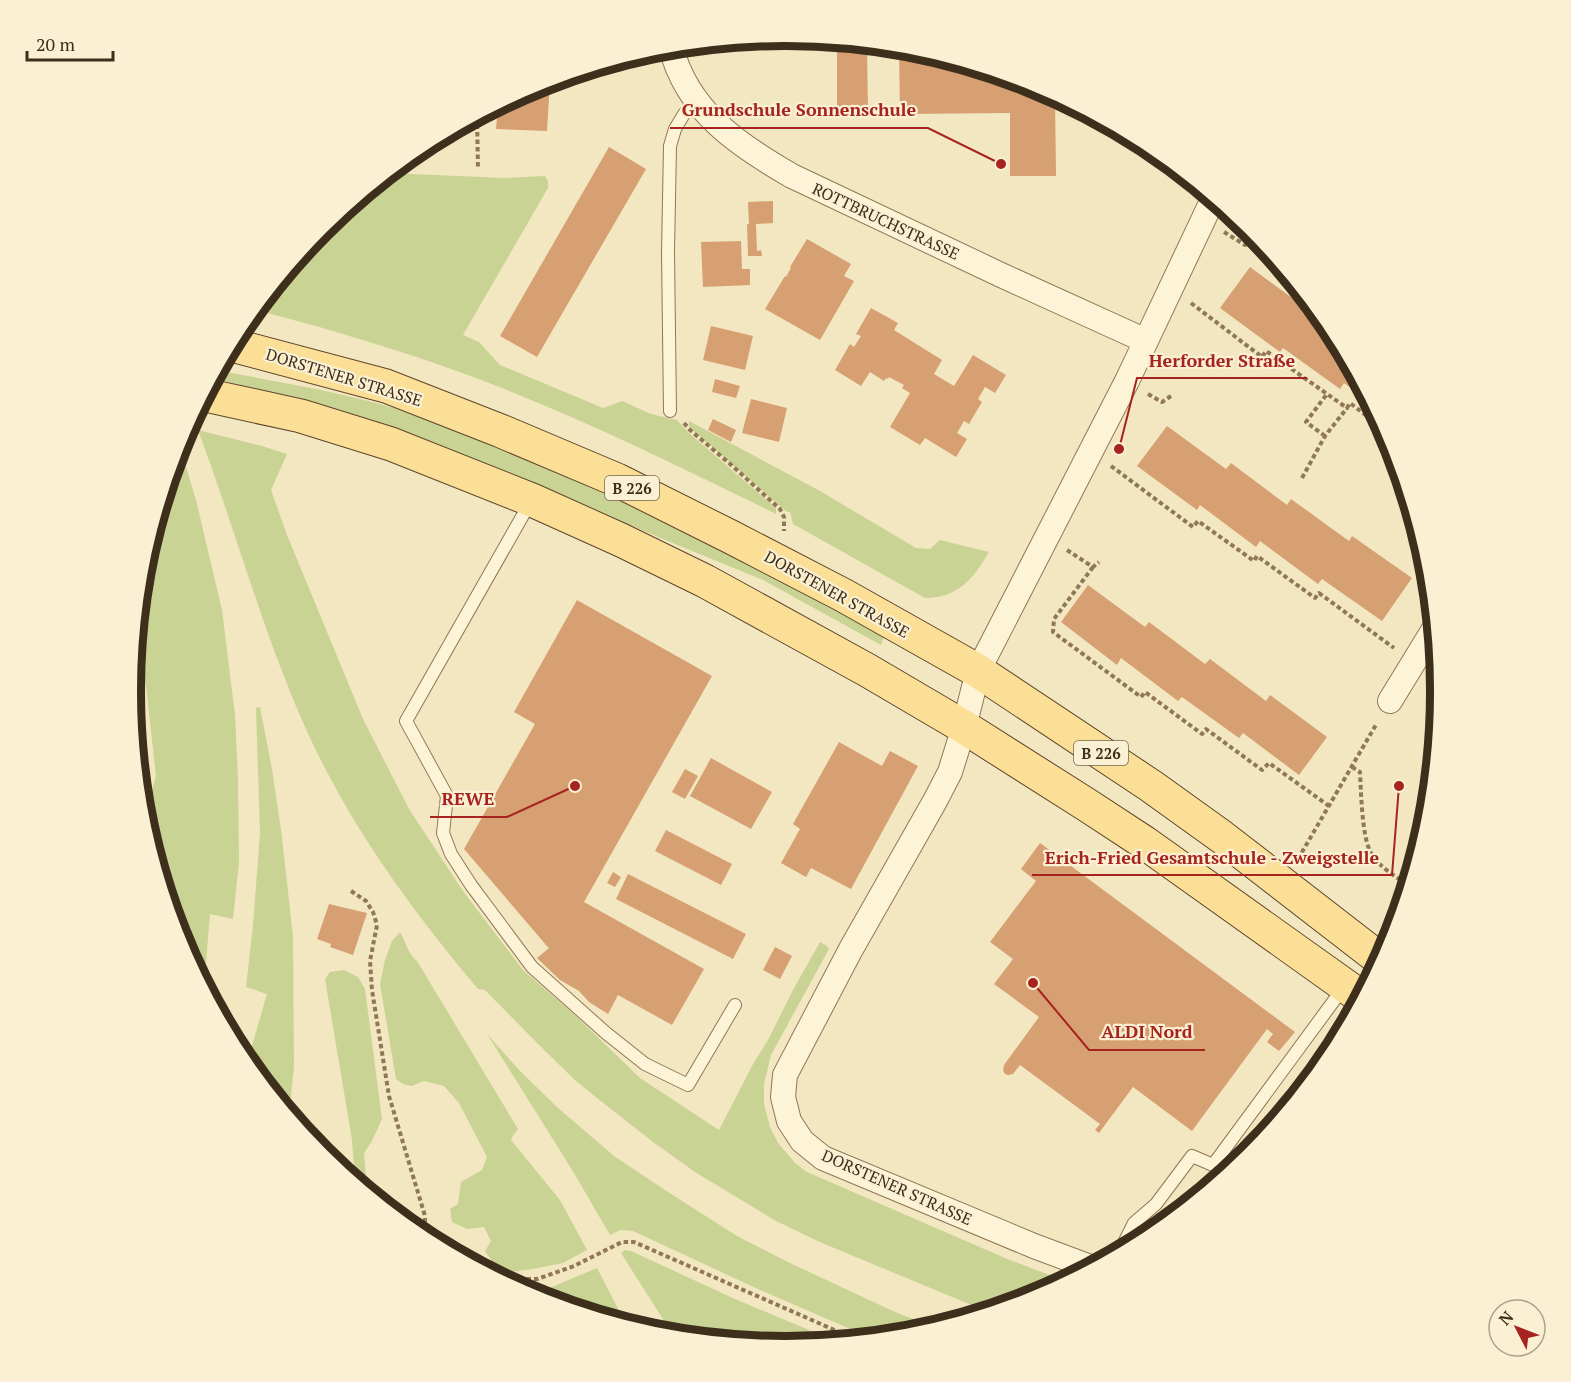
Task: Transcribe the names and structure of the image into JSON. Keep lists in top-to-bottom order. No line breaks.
{"streets":{"main road":["DORSTENER STRASSE","B 226"],"street":["ROTTBRUCHSTRASSE"]},"crossings":[["ROTTBRUCHSTRASSE","DORSTENER STRASSE"]],"places":["Grundschule Sonnenschule","Herforder Straße","REWE","Erich-Fried Gesamtschule - Zweigstelle","ALDI Nord"],"scale_bar":"20 m","north":"top left"}
